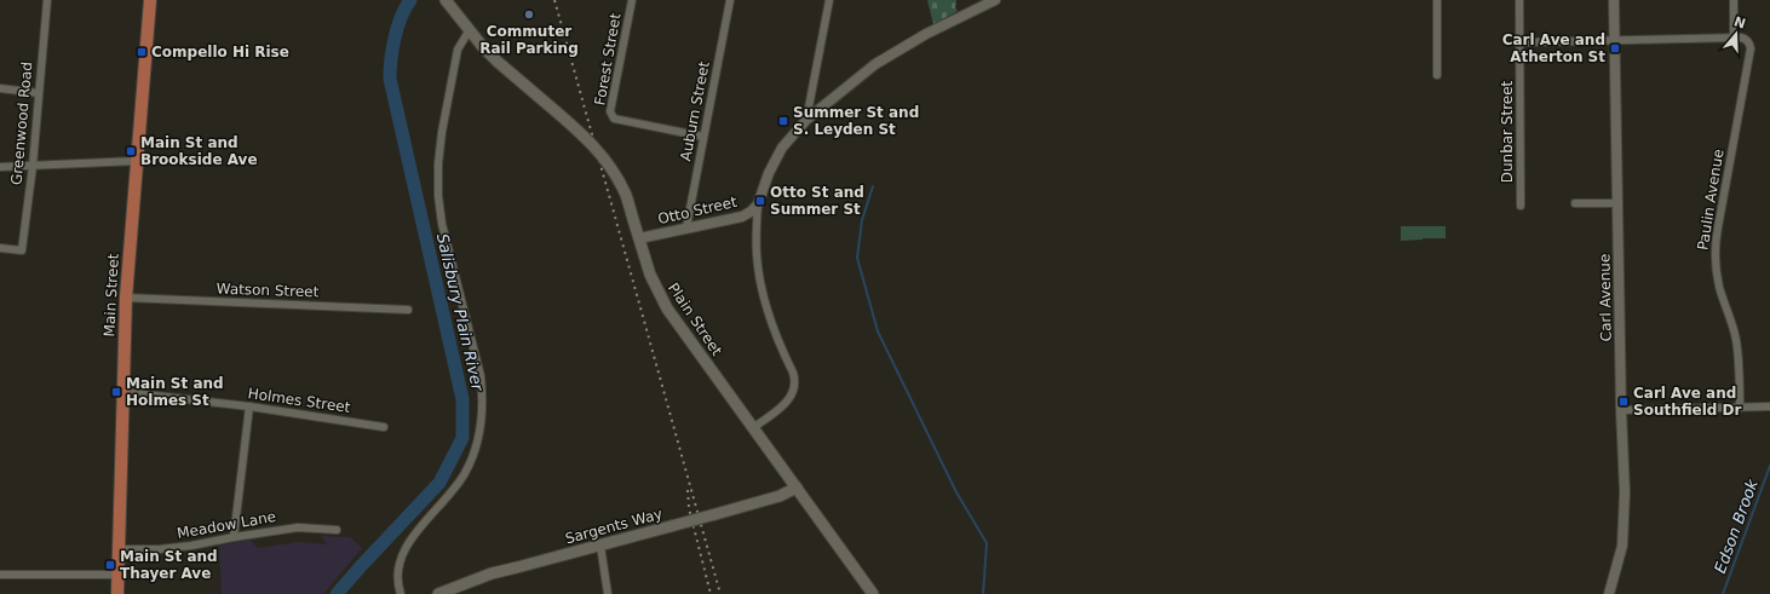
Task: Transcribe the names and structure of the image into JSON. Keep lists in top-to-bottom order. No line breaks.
{"streets":{"main road":["Main Street","Plain Street","Sargents Way"],"street":["Forest Street","Auburn Street","Greenwood Road","Dunbar Street","Paulin Avenue","Otto Street","Watson Street","Carl Avenue","Holmes Street","Meadow Lane"]},"crossings":[["Forest Street","Auburn Street"],["Auburn Street","Otto Street"],["Otto Street","Plain Street"],["Watson Street","Main Street"],["Main Street","Holmes Street"],["Main Street","Meadow Lane"],["Plain Street","Sargents Way"]],"water":["Salisbury Plain River","Edson Brook"],"places":{"other":["Commuter Rail Parking"],"transit":["Carl Ave and Atherton St","Compello Hi Rise","Summer St and S. Leyden St","Main St and Brookside Ave","Otto St and Summer St","Main St and Holmes St","Carl Ave and Southfield Dr","Main St and Thayer Ave"]},"north":"top"}
